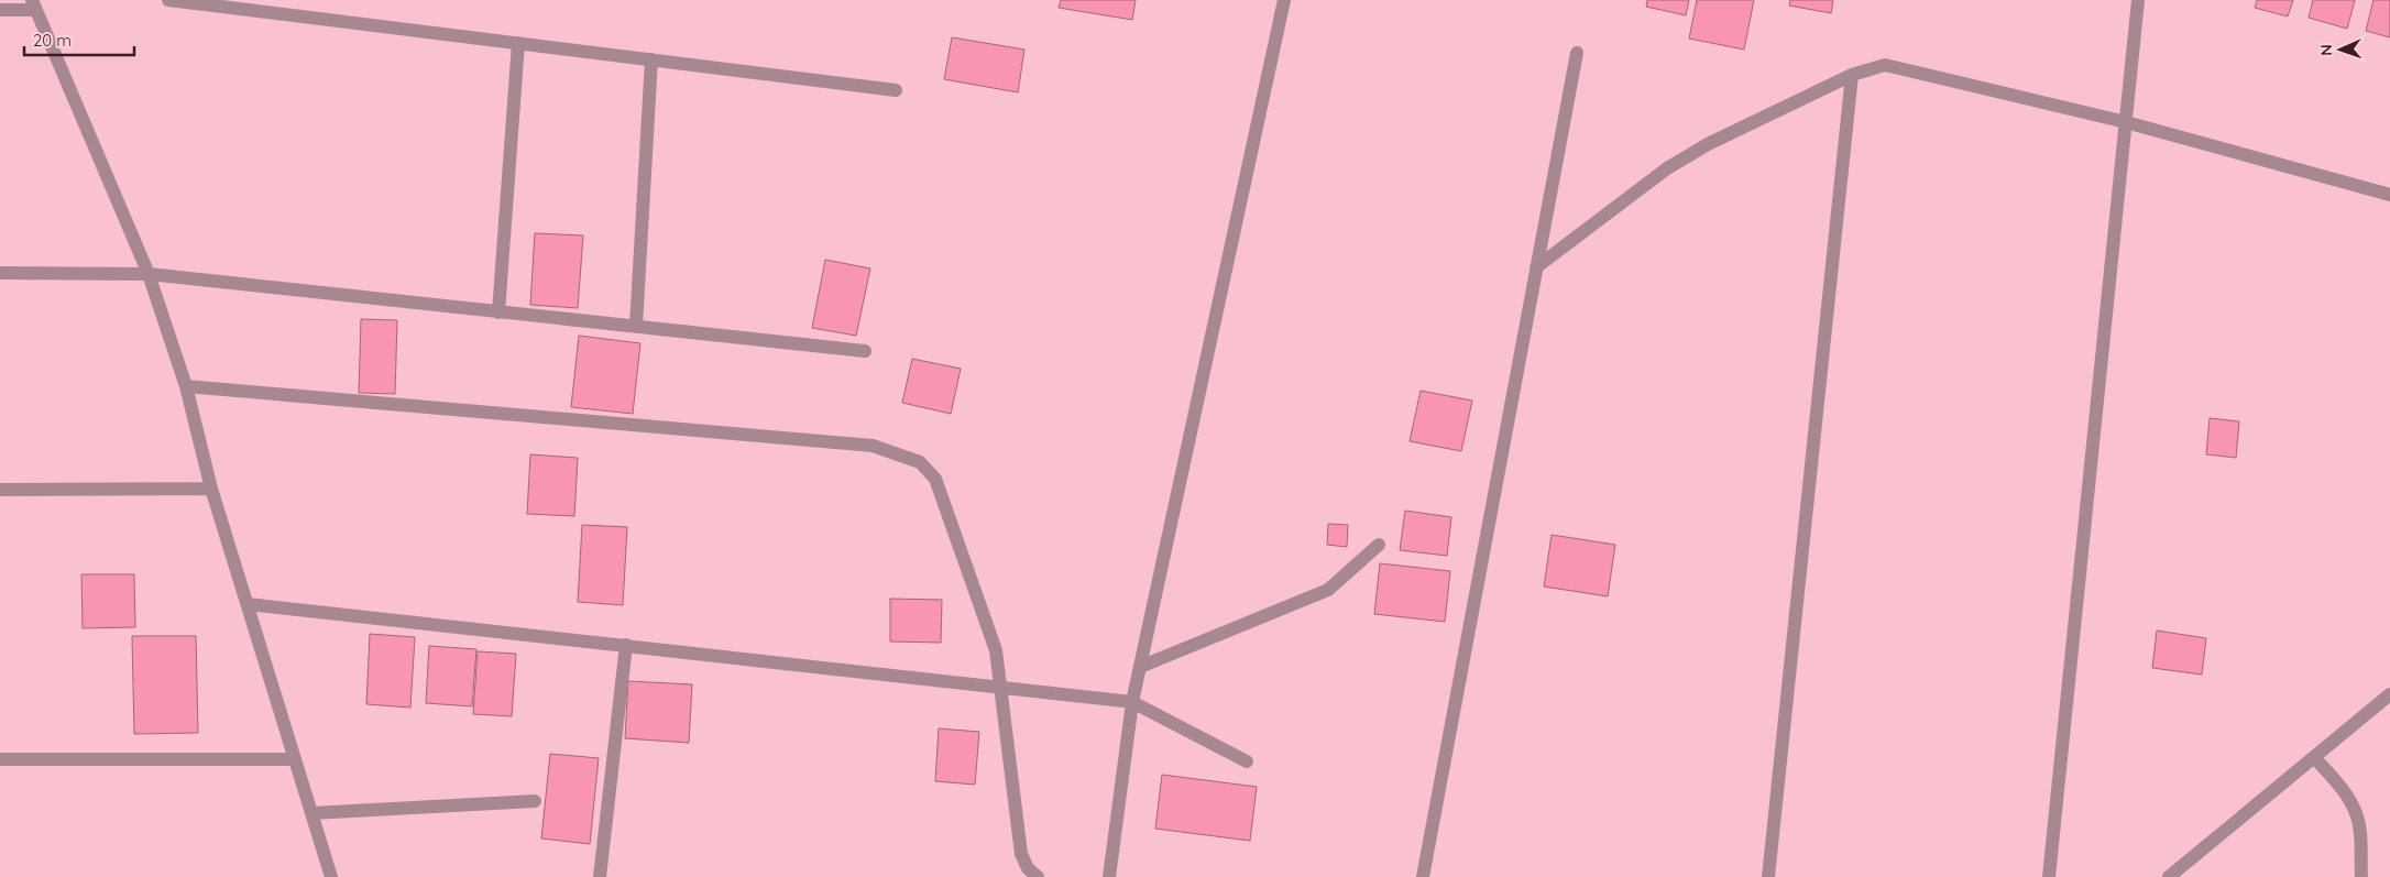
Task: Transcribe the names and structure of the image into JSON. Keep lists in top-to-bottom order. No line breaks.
{"scale_bar":"20 m","north":"left"}
